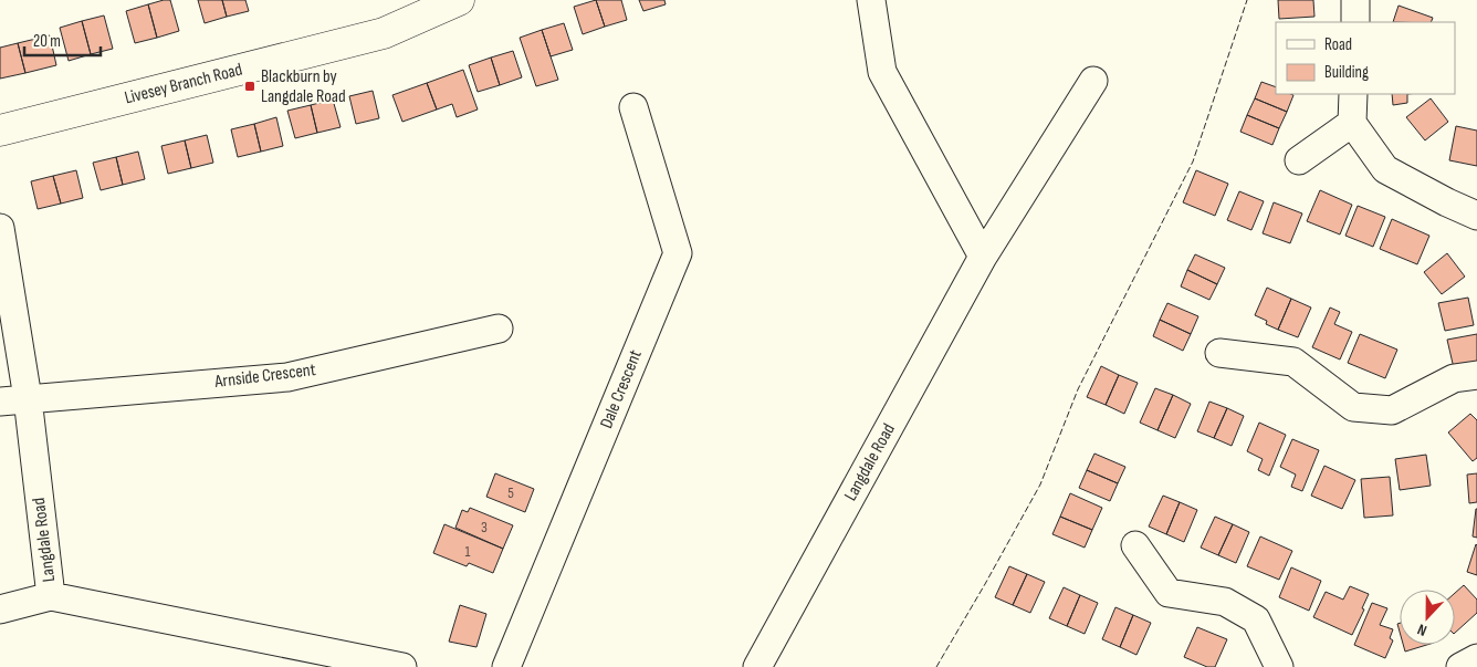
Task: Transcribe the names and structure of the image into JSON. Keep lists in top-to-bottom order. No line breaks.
{"streets":{"main road":["Livesey Branch Road"],"street":["Arnside Crescent","Dale Crescent","Langdale Road"]},"crossings":[["Arnside Crescent","Langdale Road"]],"places":{"transit":["Blackburn by Langdale Road"]},"house_numbers":["5","3","1"],"legend":["Road","Building"],"scale_bar":"20 m","north":"bottom"}
